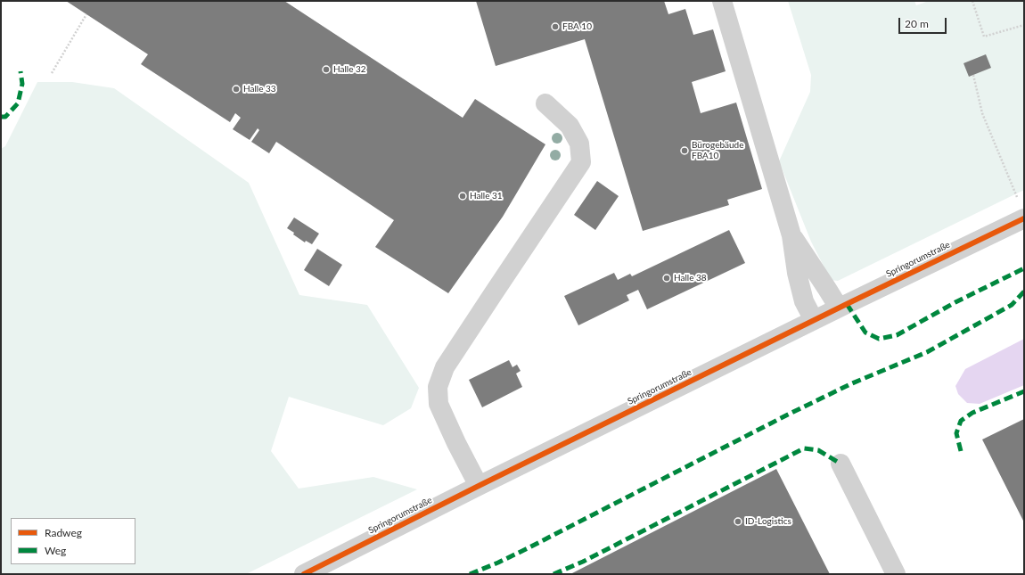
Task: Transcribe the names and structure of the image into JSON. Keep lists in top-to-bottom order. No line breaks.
{"streets":{"street":["Springorumstraße"]},"places":["FBA 10","Halle 32","Halle 33","Bürogebäude FBA10","Halle 31","Halle 38","ID-Logistics"],"legend":["Radweg","Weg"],"scale_bar":"20 m"}
